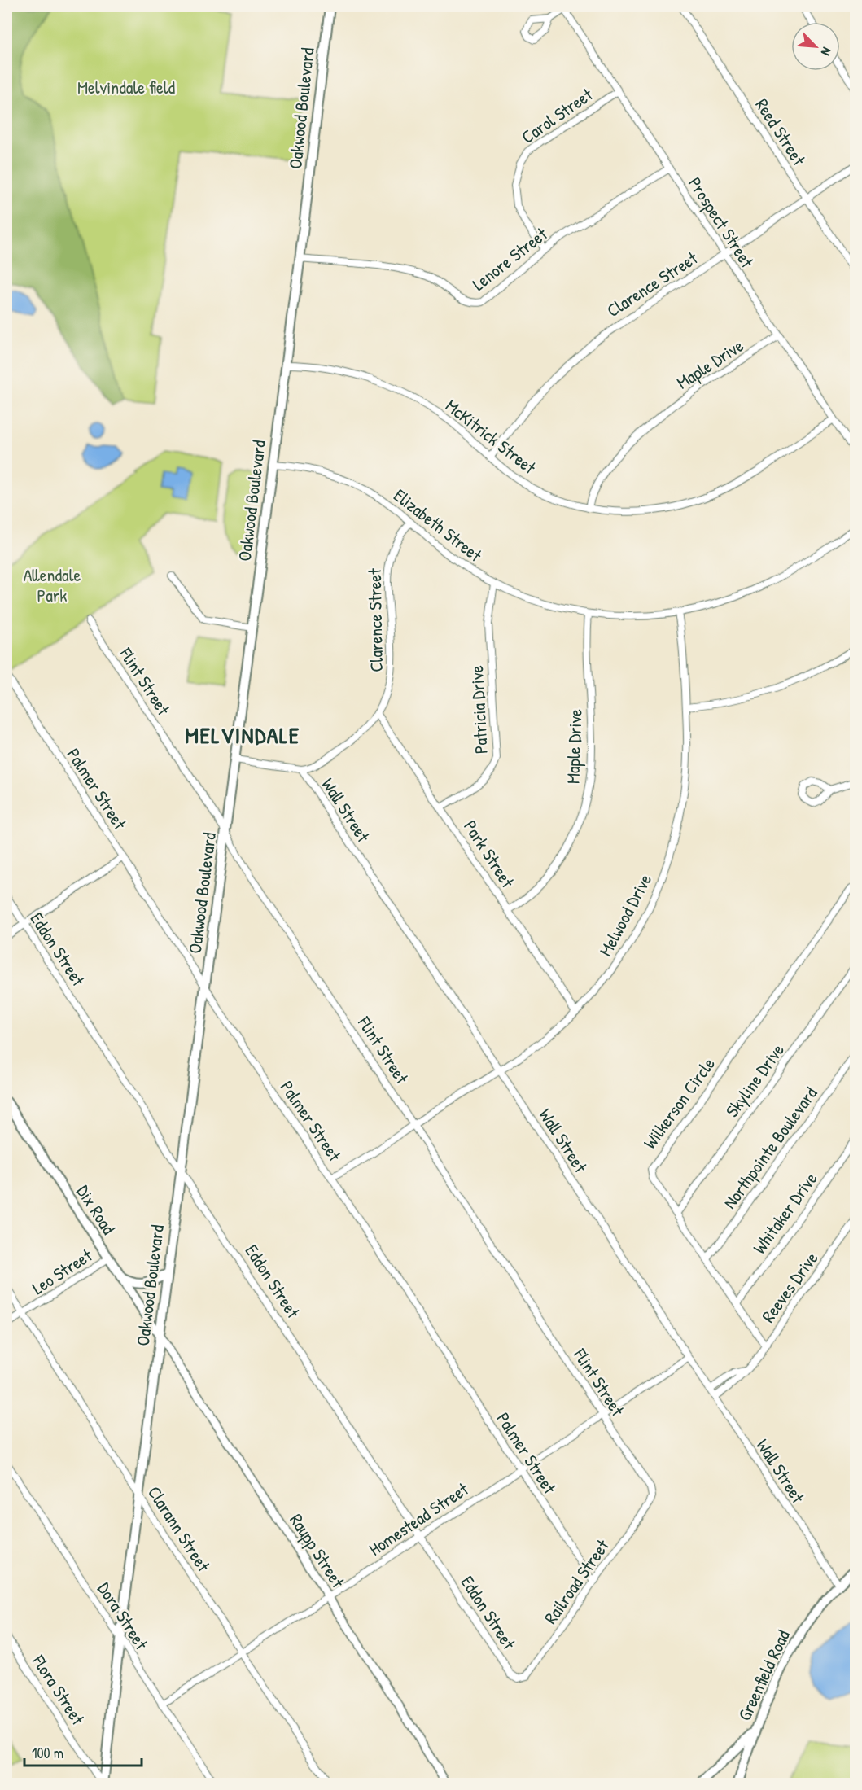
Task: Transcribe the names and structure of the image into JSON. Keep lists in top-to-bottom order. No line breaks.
{"streets":{"main road":["Oakwood Boulevard","Dix Road","Greenfield Road"],"street":["Carol Street","Reed Street","Prospect Street","Lenore Street","Clarence Street","Maple Drive","McKitrick Street","Elizabeth Street","Flint Street","Patricia Drive","Palmer Street","Wall Street","Park Street","Melwood Drive","Eddon Street","Skyline Drive","Wilkerson Circle","Northpointe Boulevard","Whitaker Drive","Leo Street","Reeves Drive","Homestead Street","Clarann Street","Raupp Street","Railroad Street","Dora Street","Flora Street"]},"crossings":[["Oakwood Boulevard","Lenore Street"],["Oakwood Boulevard","McKitrick Street"],["Oakwood Boulevard","Elizabeth Street"],["Oakwood Boulevard","Flint Street"],["Oakwood Boulevard","Palmer Street"],["Oakwood Boulevard","Wall Street"],["Oakwood Boulevard","Eddon Street"],["Oakwood Boulevard","Dix Road"],["Oakwood Boulevard","Clarann Street"],["Oakwood Boulevard","Raupp Street"],["Oakwood Boulevard","Dora Street"],["Oakwood Boulevard","Flora Street"],["Carol Street","Prospect Street"],["Carol Street","Lenore Street"],["Reed Street","Clarence Street"],["Prospect Street","Lenore Street"],["Prospect Street","Clarence Street"],["Prospect Street","Maple Drive"],["Prospect Street","McKitrick Street"],["Clarence Street","McKitrick Street"],["Clarence Street","Elizabeth Street"],["Clarence Street","Wall Street"],["Clarence Street","Park Street"],["Maple Drive","McKitrick Street"],["Maple Drive","Elizabeth Street"],["Maple Drive","Park Street"],["Elizabeth Street","Patricia Drive"],["Elizabeth Street","Melwood Drive"],["Flint Street","Melwood Drive"],["Flint Street","Homestead Street"],["Flint Street","Railroad Street"],["Patricia Drive","Park Street"],["Palmer Street","Melwood Drive"],["Palmer Street","Homestead Street"],["Palmer Street","Railroad Street"],["Wall Street","Melwood Drive"],["Wall Street","Reeves Drive"],["Wall Street","Homestead Street"],["Wall Street","Greenfield Road"],["Park Street","Melwood Drive"],["Eddon Street","Homestead Street"],["Eddon Street","Railroad Street"],["Skyline Drive","Wilkerson Circle"],["Wilkerson Circle","Northpointe Boulevard"],["Wilkerson Circle","Whitaker Drive"],["Wilkerson Circle","Reeves Drive"],["Dix Road","Leo Street"],["Dix Road","Raupp Street"],["Leo Street","Clarann Street"],["Homestead Street","Clarann Street"],["Homestead Street","Raupp Street"],["Homestead Street","Dora Street"]],"districts":["MELVINDALE"],"parks":["Melvindale field","Allendale Park"],"scale_bar":"100 m","north":"bottom right"}
